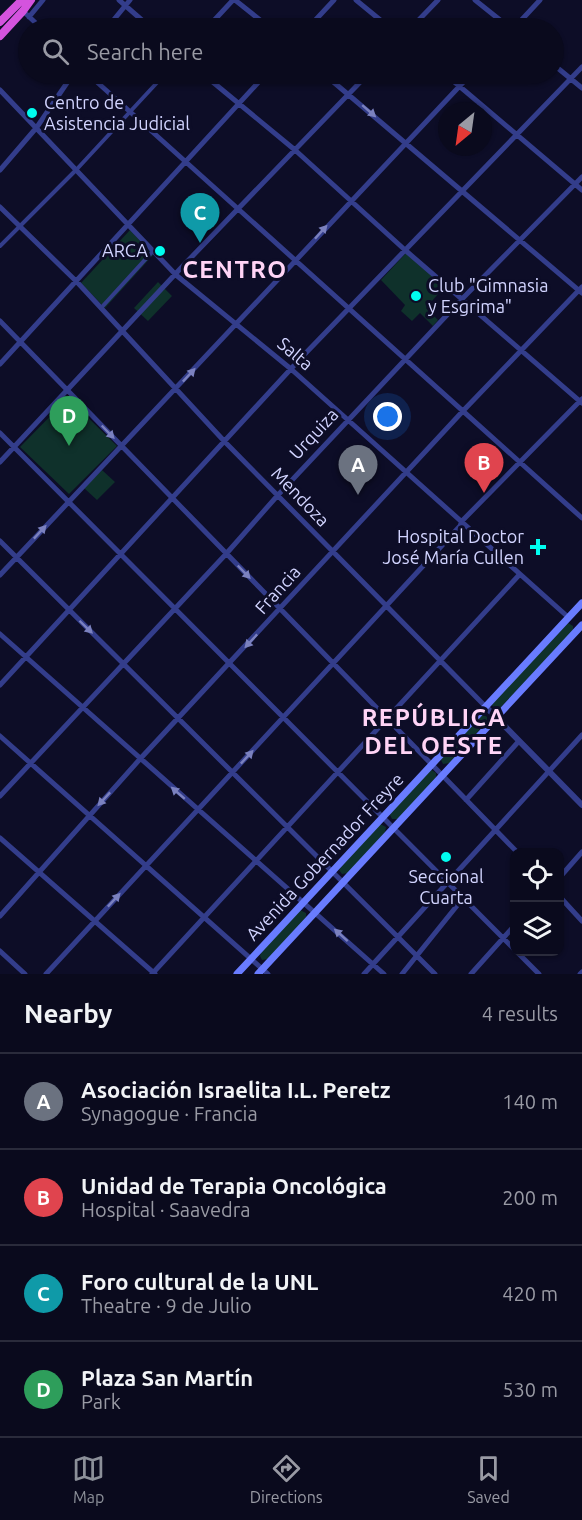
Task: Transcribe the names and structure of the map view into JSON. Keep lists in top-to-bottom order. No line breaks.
{"streets":{"main road":["Avenida Gobernador Freyre"],"street":["Salta","Urquiza","Mendoza","Francia"]},"crossings":[["Salta","Urquiza"],["Salta","Francia"],["Salta","Avenida Gobernador Freyre"],["Urquiza","Mendoza"],["Mendoza","Francia"],["Mendoza","Avenida Gobernador Freyre"]],"districts":["CENTRO","REPÚBLICA DEL OESTE"],"places":{"other":["Centro de Asistencia Judicial","ARCA","Club \"Gimnasia y Esgrima\"","Seccional Cuarta"],"health":["Hospital Doctor José María Cullen"]},"north":"bottom left","page":{"search":"Search here","pins":["C","D","B","A"],"heading":["Nearby","4 results"],"list":[{"mark":"A","name":"Asociación Israelita I.L. Peretz","note":"Synagogue · Francia","value":"140 m"},{"mark":"B","name":"Unidad de Terapia Oncológica","note":"Hospital · Saavedra","value":"200 m"},{"mark":"C","name":"Foro cultural de la UNL","note":"Theatre · 9 de Julio","value":"420 m"},{"mark":"D","name":"Plaza San Martín","note":"Park","value":"530 m"}],"nav":["Map","Directions","Saved"]}}
